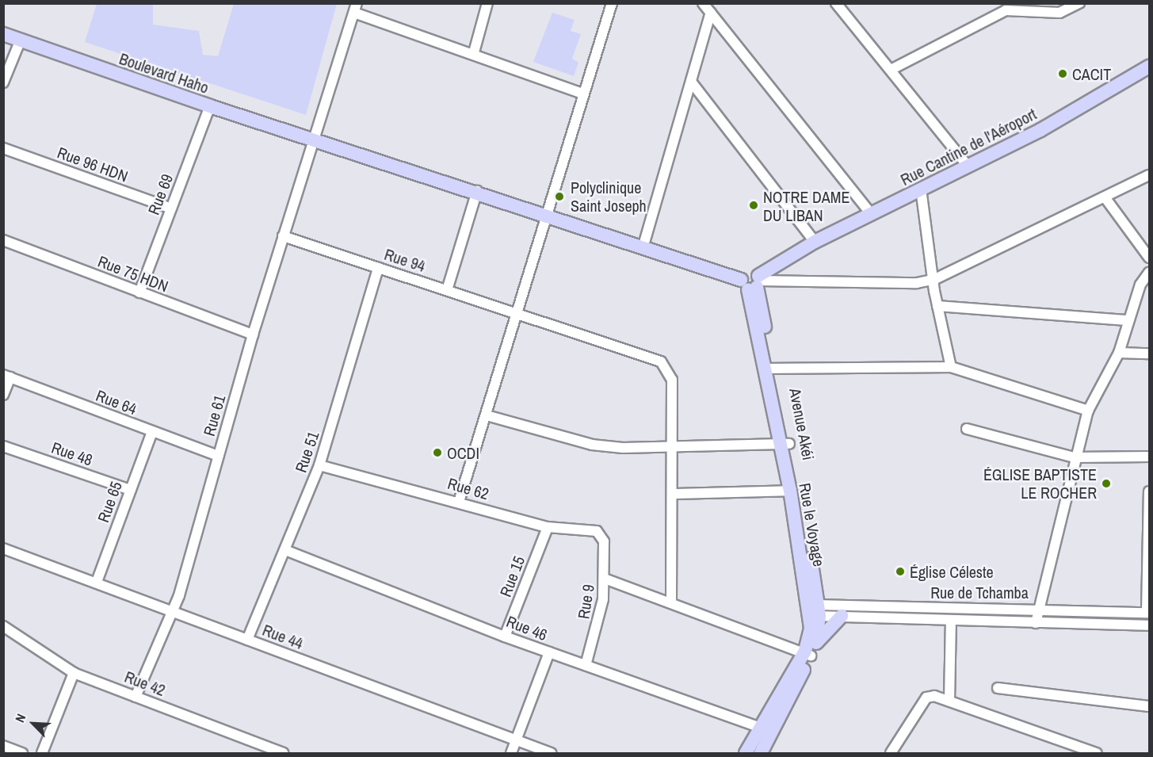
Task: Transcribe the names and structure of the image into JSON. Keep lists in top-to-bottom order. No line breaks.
{"streets":{"main road":["Boulevard Haho","Rue Cantine de l'Aéroport","Avenue Akéi","Rue le Voyage"],"street":["Rue 96 HDN","Rue 69","Rue 94","Rue 75 HDN","Rue 64","Rue 61","Rue 51","Rue 48","Rue 62","Rue 65","Rue 15","Rue de Tchamba","Rue 9","Rue 46","Rue 44","Rue 42"]},"crossings":[["Boulevard Haho","Rue Cantine de l'Aéroport"],["Boulevard Haho","Rue 69"],["Boulevard Haho","Rue 61"],["Boulevard Haho","Rue le Voyage"],["Rue Cantine de l'Aéroport","Rue le Voyage"],["Rue 96 HDN","Rue 69"],["Rue 69","Rue 75 HDN"],["Rue 94","Rue 61"],["Rue 94","Rue 51"],["Rue 75 HDN","Rue 61"],["Rue 64","Rue 61"],["Rue 64","Rue 65"],["Rue 61","Rue 44"],["Rue 61","Rue 42"],["Avenue Akéi","Rue le Voyage"],["Avenue Akéi","Rue de Tchamba"],["Rue 51","Rue 62"],["Rue 51","Rue 46"],["Rue 51","Rue 44"],["Rue 48","Rue 65"],["Rue 62","Rue 15"],["Rue 62","Rue 9"],["Rue 65","Rue 44"],["Rue le Voyage","Rue de Tchamba"],["Rue le Voyage","Rue 46"],["Rue 15","Rue 46"],["Rue 9","Rue 46"]],"places":["CACIT","Polyclinique Saint Joseph","NOTRE DAME DU LIBAN","OCDI","ÉGLISE BAPTISTE LE ROCHER","Église Céleste"],"north":"top left"}
